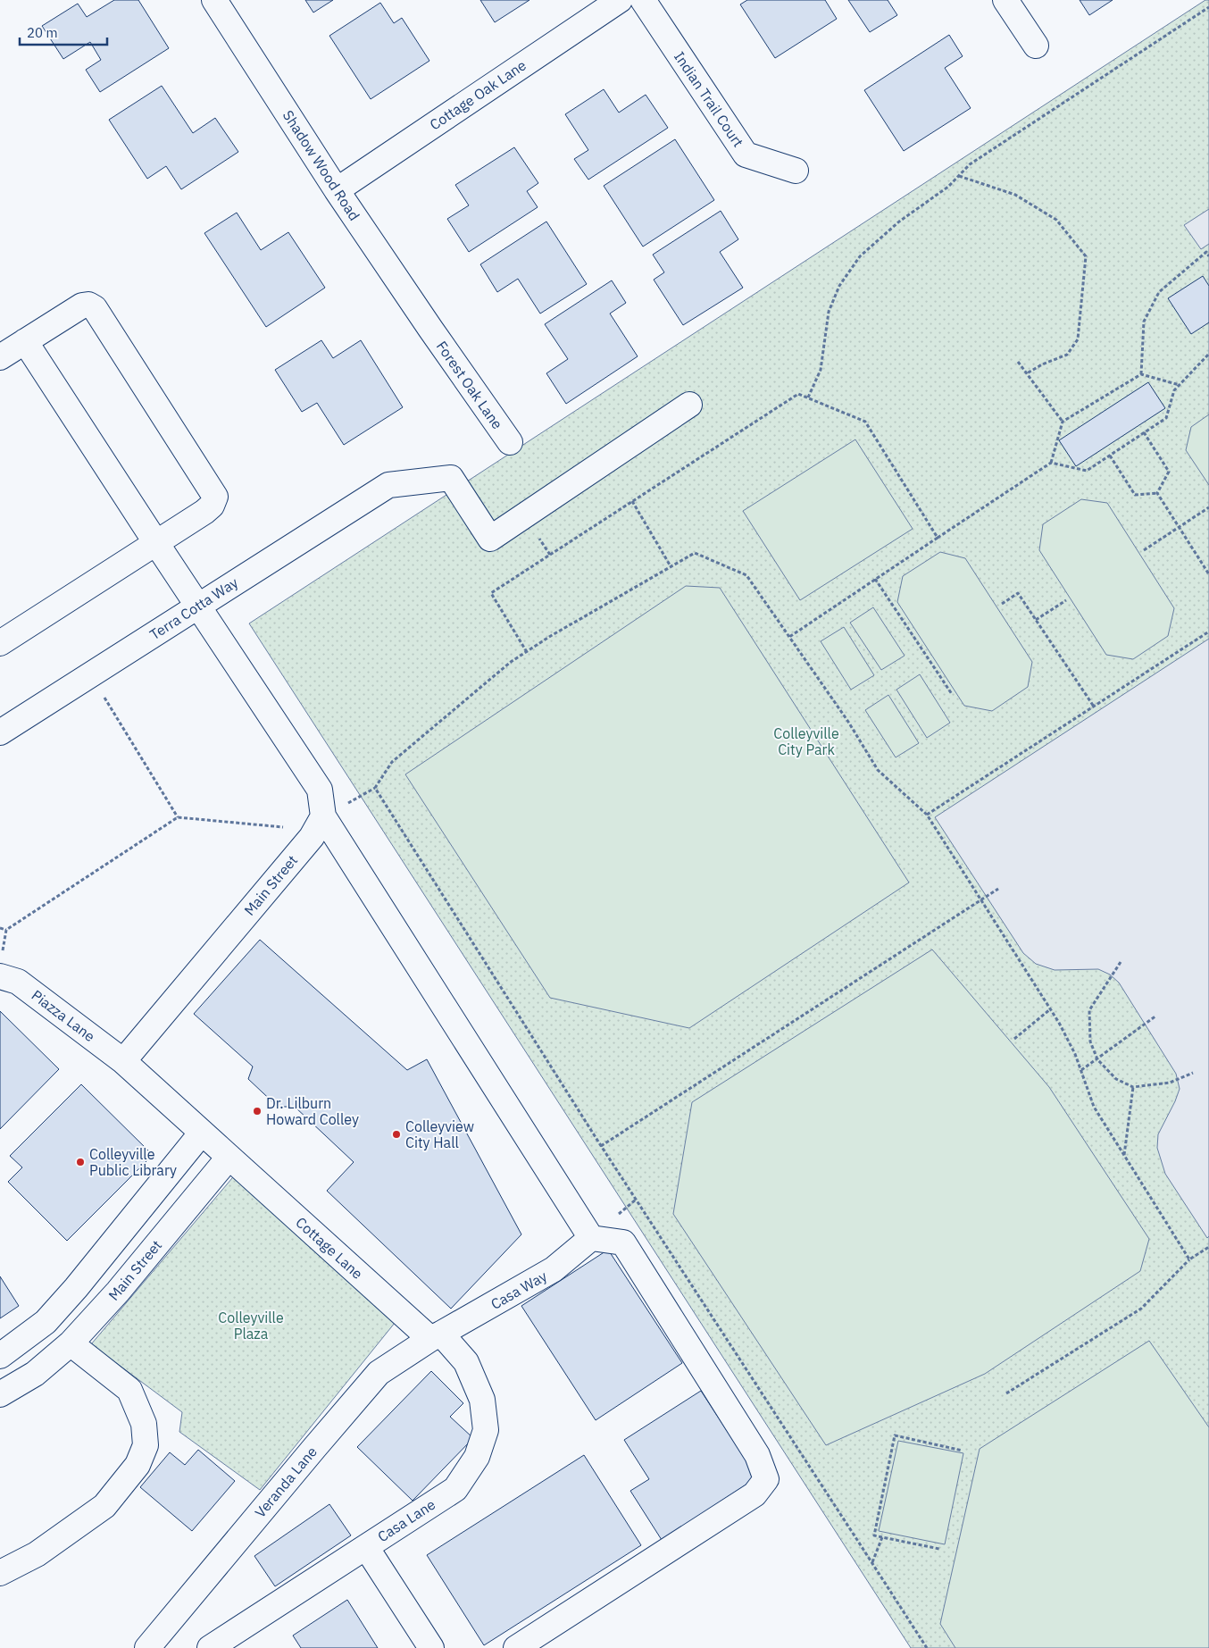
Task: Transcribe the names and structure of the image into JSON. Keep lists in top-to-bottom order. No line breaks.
{"streets":{"street":["Cottage Oak Lane","Indian Trail Court","Shadow Wood Road","Forest Oak Lane","Terra Cotta Way","Main Street","Piazza Lane","Cottage Lane","Casa Way","Veranda Lane","Casa Lane"]},"crossings":[["Cottage Oak Lane","Shadow Wood Road"],["Shadow Wood Road","Forest Oak Lane"],["Main Street","Piazza Lane"],["Main Street","Cottage Lane"],["Cottage Lane","Casa Way"],["Cottage Lane","Veranda Lane"],["Cottage Lane","Casa Lane"],["Casa Way","Veranda Lane"],["Casa Way","Casa Lane"],["Veranda Lane","Casa Lane"]],"parks":["Colleyville City Park","Colleyville Plaza"],"places":["Dr. Lilburn Howard Colley","Colleyview City Hall","Colleyville Public Library"],"scale_bar":"20 m"}
